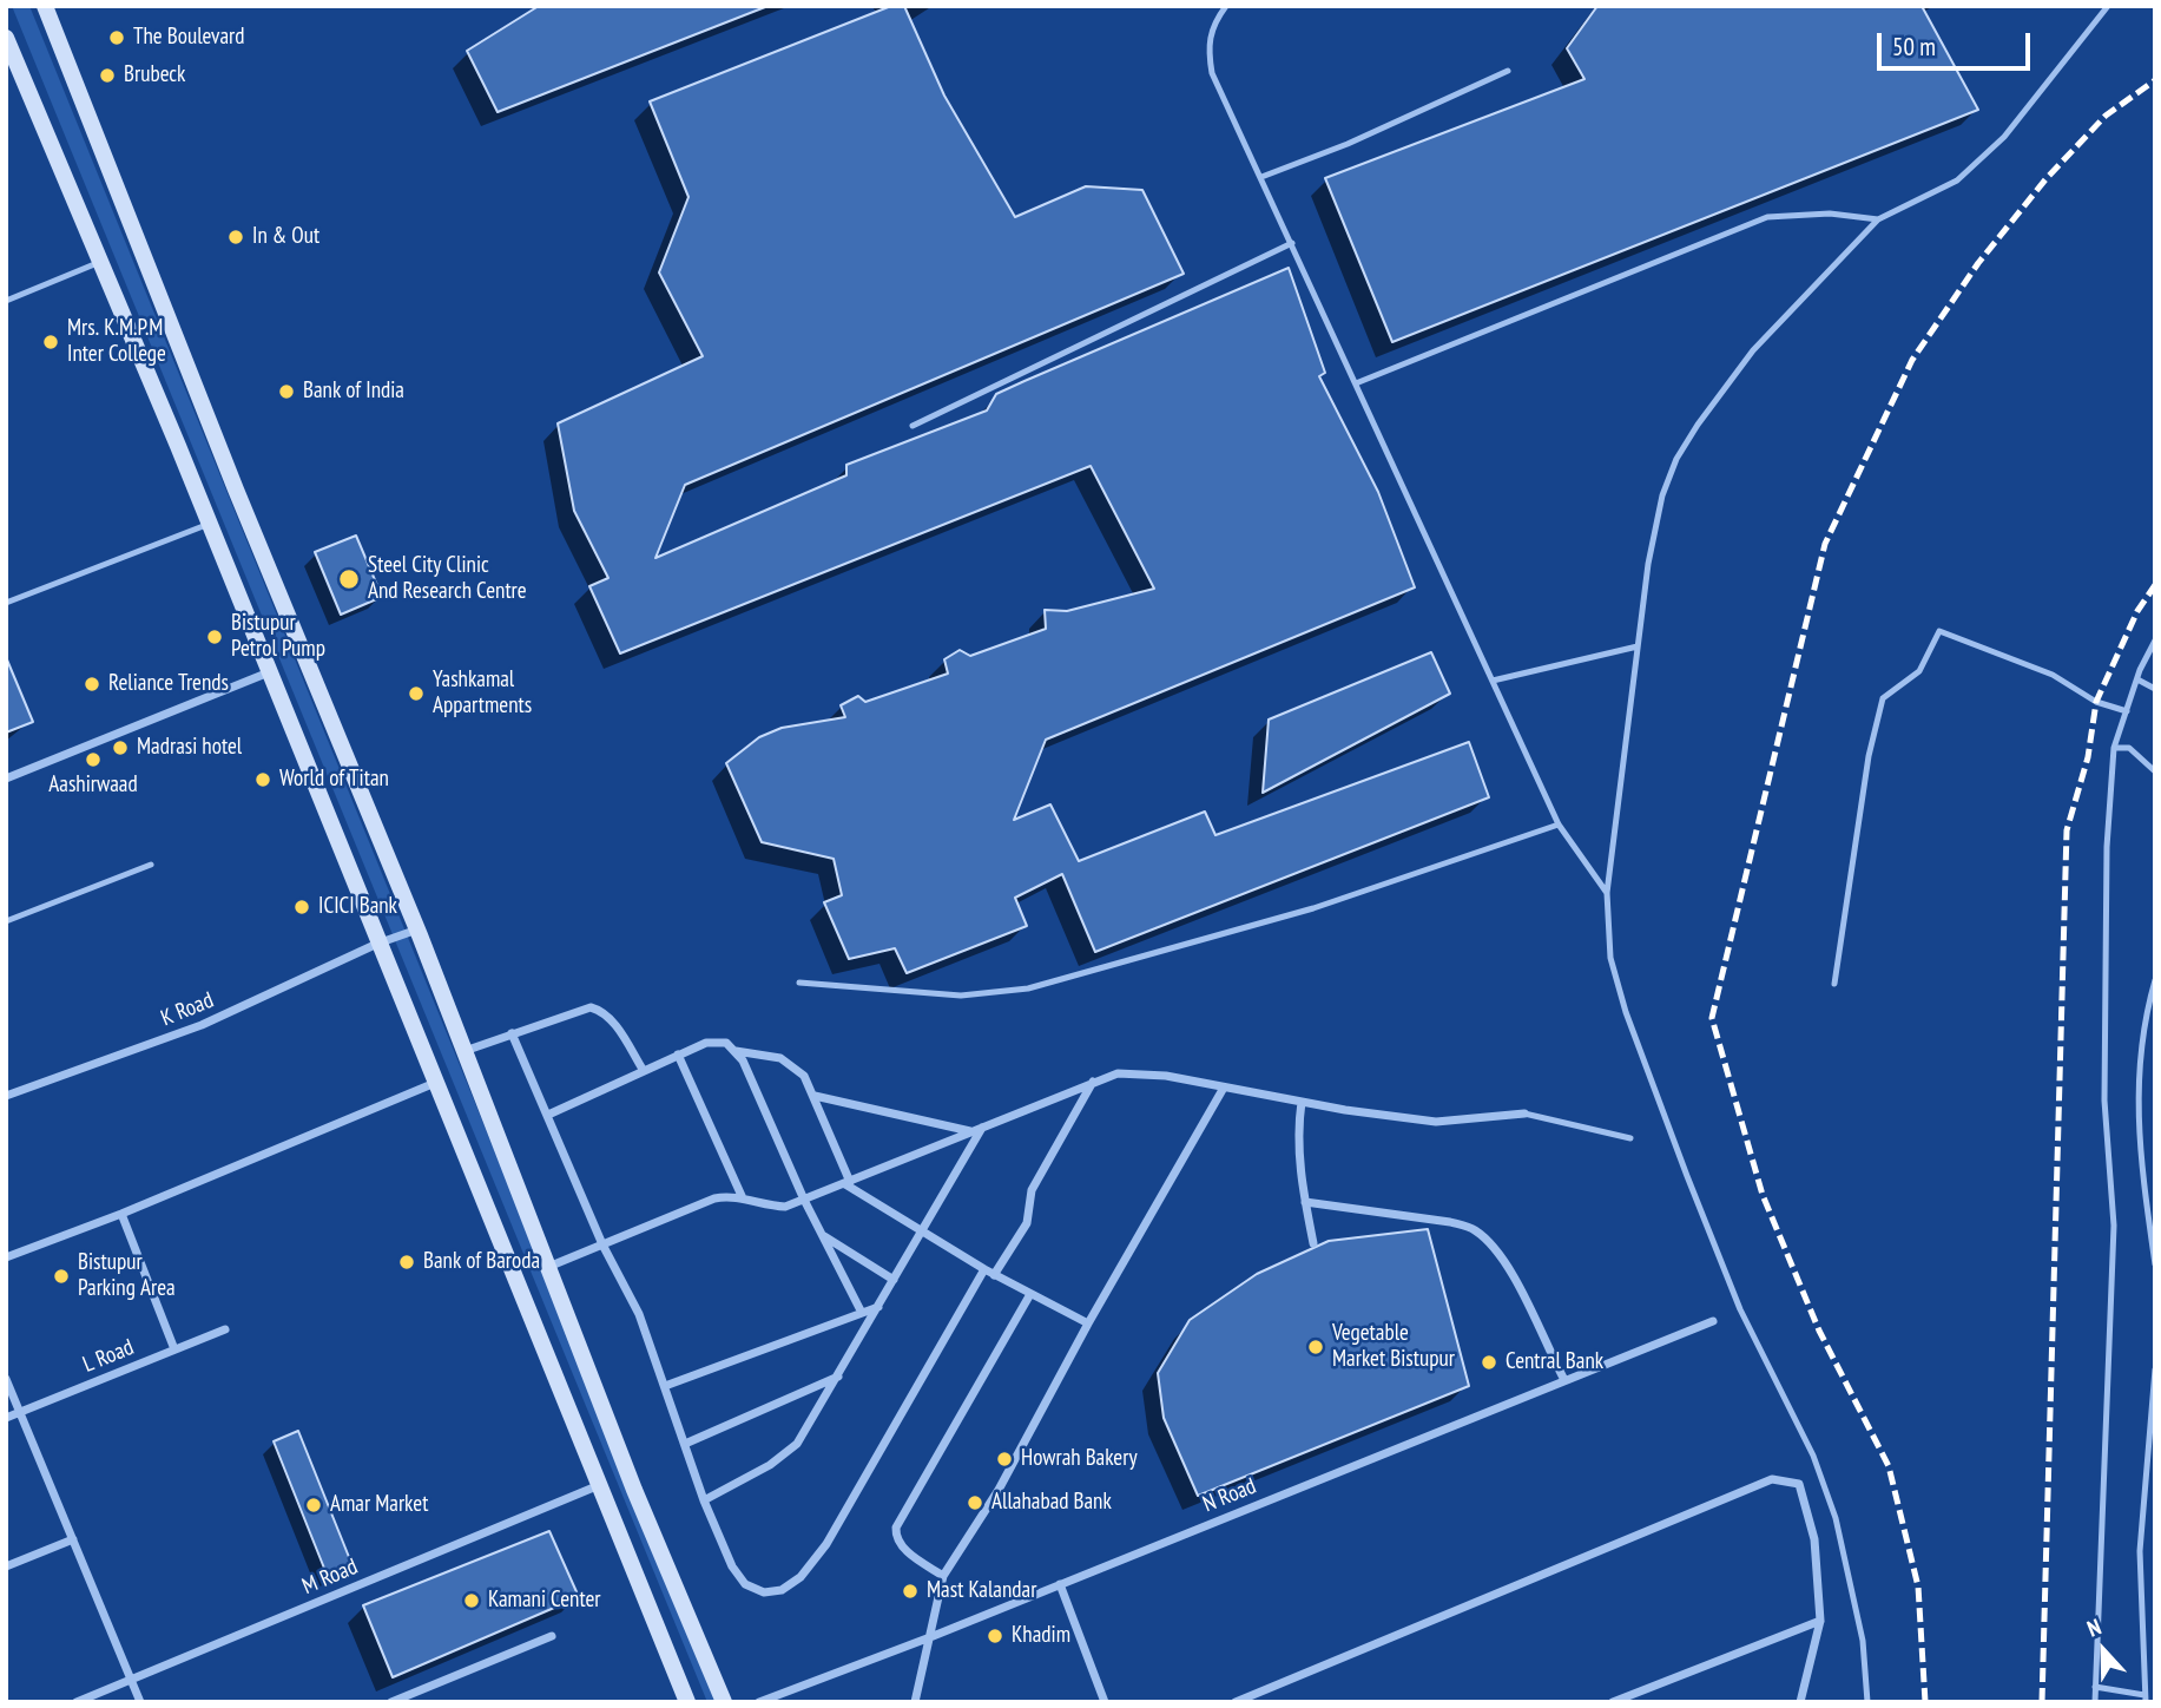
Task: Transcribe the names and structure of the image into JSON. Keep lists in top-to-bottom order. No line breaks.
{"streets":{"street":["K Road","L Road","N Road","M Road"]},"places":["The Boulevard","Brubeck","In & Out","Mrs. K.M.P.M Inter College","Bank of India","Steel City Clinic And Research Centre","Bistupur Petrol Pump","Reliance Trends","Yashkamal Appartments","Madrasi hotel","Aashirwaad","World of Titan","ICICI Bank","Bank of Baroda","Bistupur Parking Area","Vegetable Market Bistupur","Central Bank","Howrah Bakery","Allahabad Bank","Amar Market","Mast Kalandar","Kamani Center","Khadim"],"scale_bar":"50 m","north":"top"}
